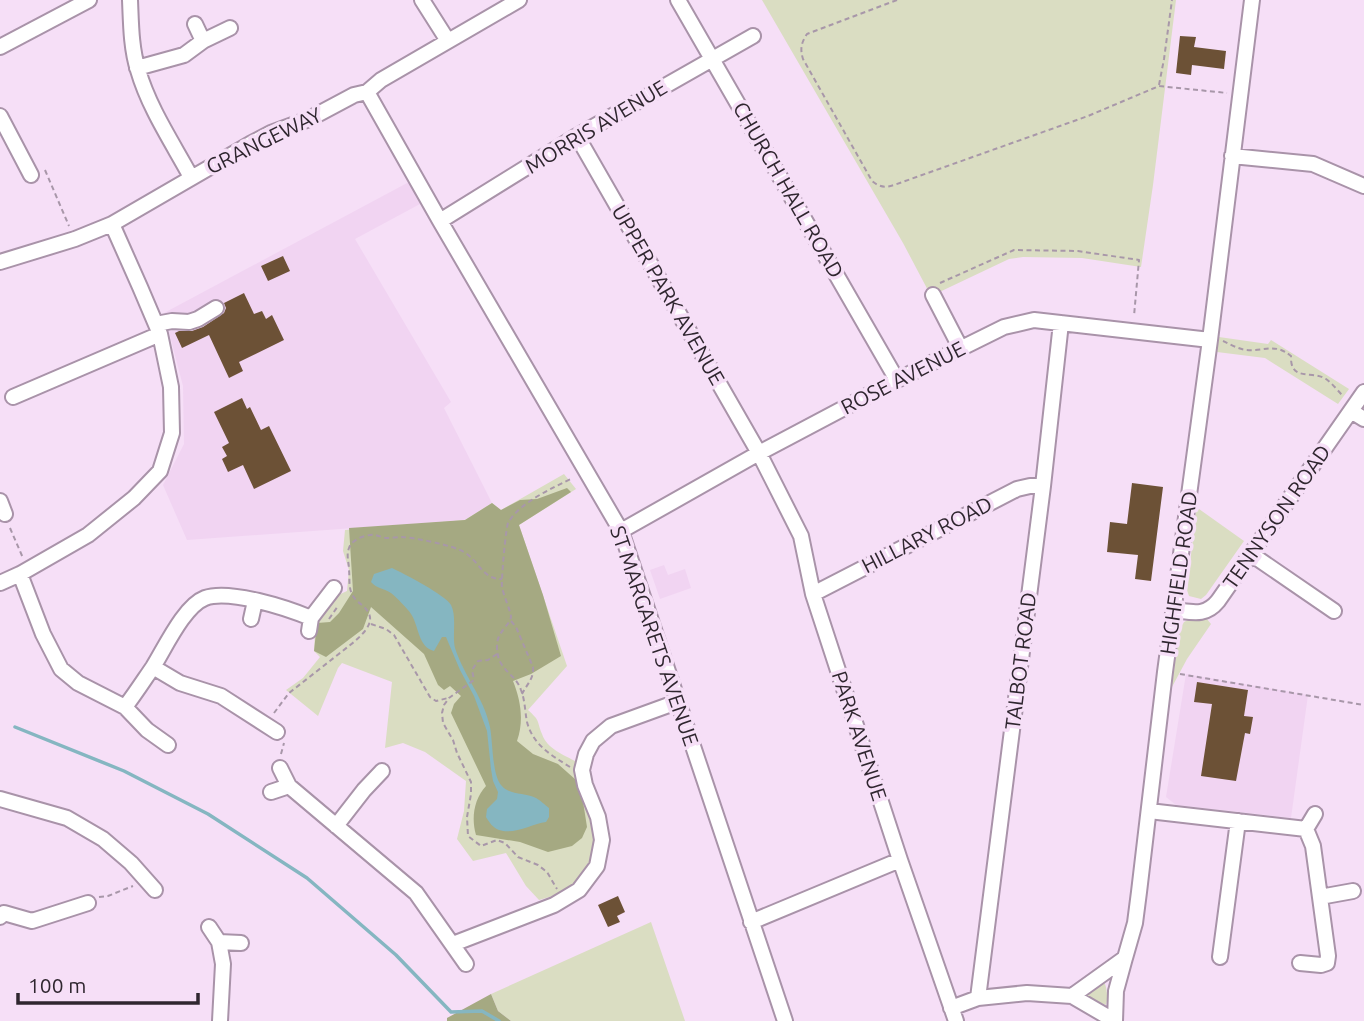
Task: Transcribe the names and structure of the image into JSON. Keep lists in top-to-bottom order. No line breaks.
{"streets":{"street":["MORRIS AVENUE","GRANGEWAY","CHURCH HALL ROAD","UPPER PARK AVENUE","ROSE AVENUE","TENNYSON ROAD","HILLARY ROAD","HIGHFIELD ROAD","ST MARGARETS AVENUE","TALBOT ROAD","PARK AVENUE"]},"crossings":[["MORRIS AVENUE","CHURCH HALL ROAD"],["MORRIS AVENUE","UPPER PARK AVENUE"],["MORRIS AVENUE","ST MARGARETS AVENUE"],["GRANGEWAY","ST MARGARETS AVENUE"],["CHURCH HALL ROAD","ROSE AVENUE"],["UPPER PARK AVENUE","ROSE AVENUE"],["UPPER PARK AVENUE","PARK AVENUE"],["ROSE AVENUE","HIGHFIELD ROAD"],["ROSE AVENUE","ST MARGARETS AVENUE"],["ROSE AVENUE","TALBOT ROAD"],["ROSE AVENUE","PARK AVENUE"],["TENNYSON ROAD","HIGHFIELD ROAD"],["HILLARY ROAD","TALBOT ROAD"],["HILLARY ROAD","PARK AVENUE"]],"scale_bar":"100 m"}
